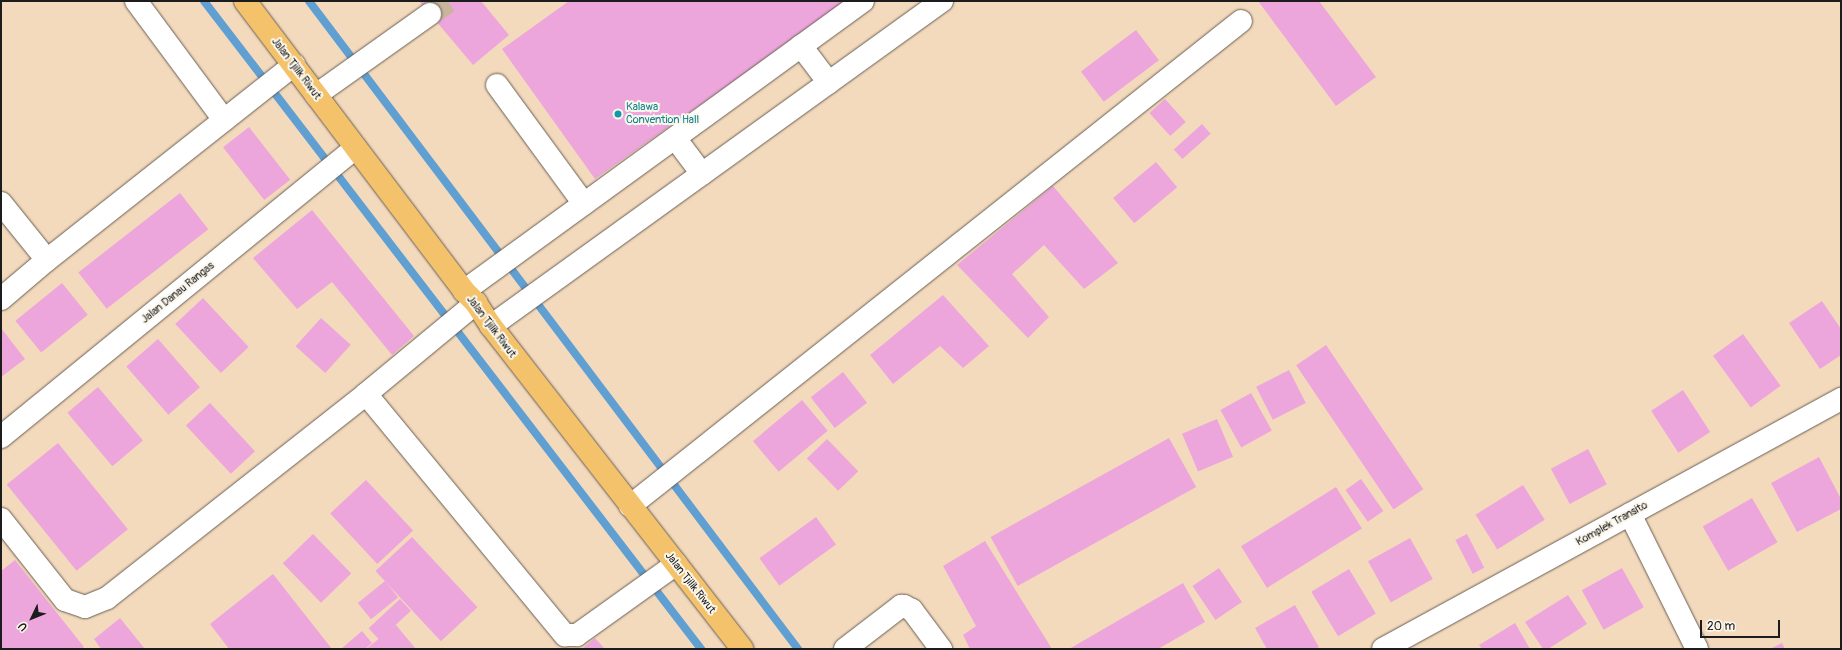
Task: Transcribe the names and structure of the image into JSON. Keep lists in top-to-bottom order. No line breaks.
{"streets":{"highway":["Jalan Tjilik Riwut"],"street":["Jalan Danau Rangas","Komplek Transito"]},"crossings":[["Jalan Tjilik Riwut","Jalan Danau Rangas"]],"places":["Kalawa Convention Hall"],"scale_bar":"20 m","north":"bottom left"}
